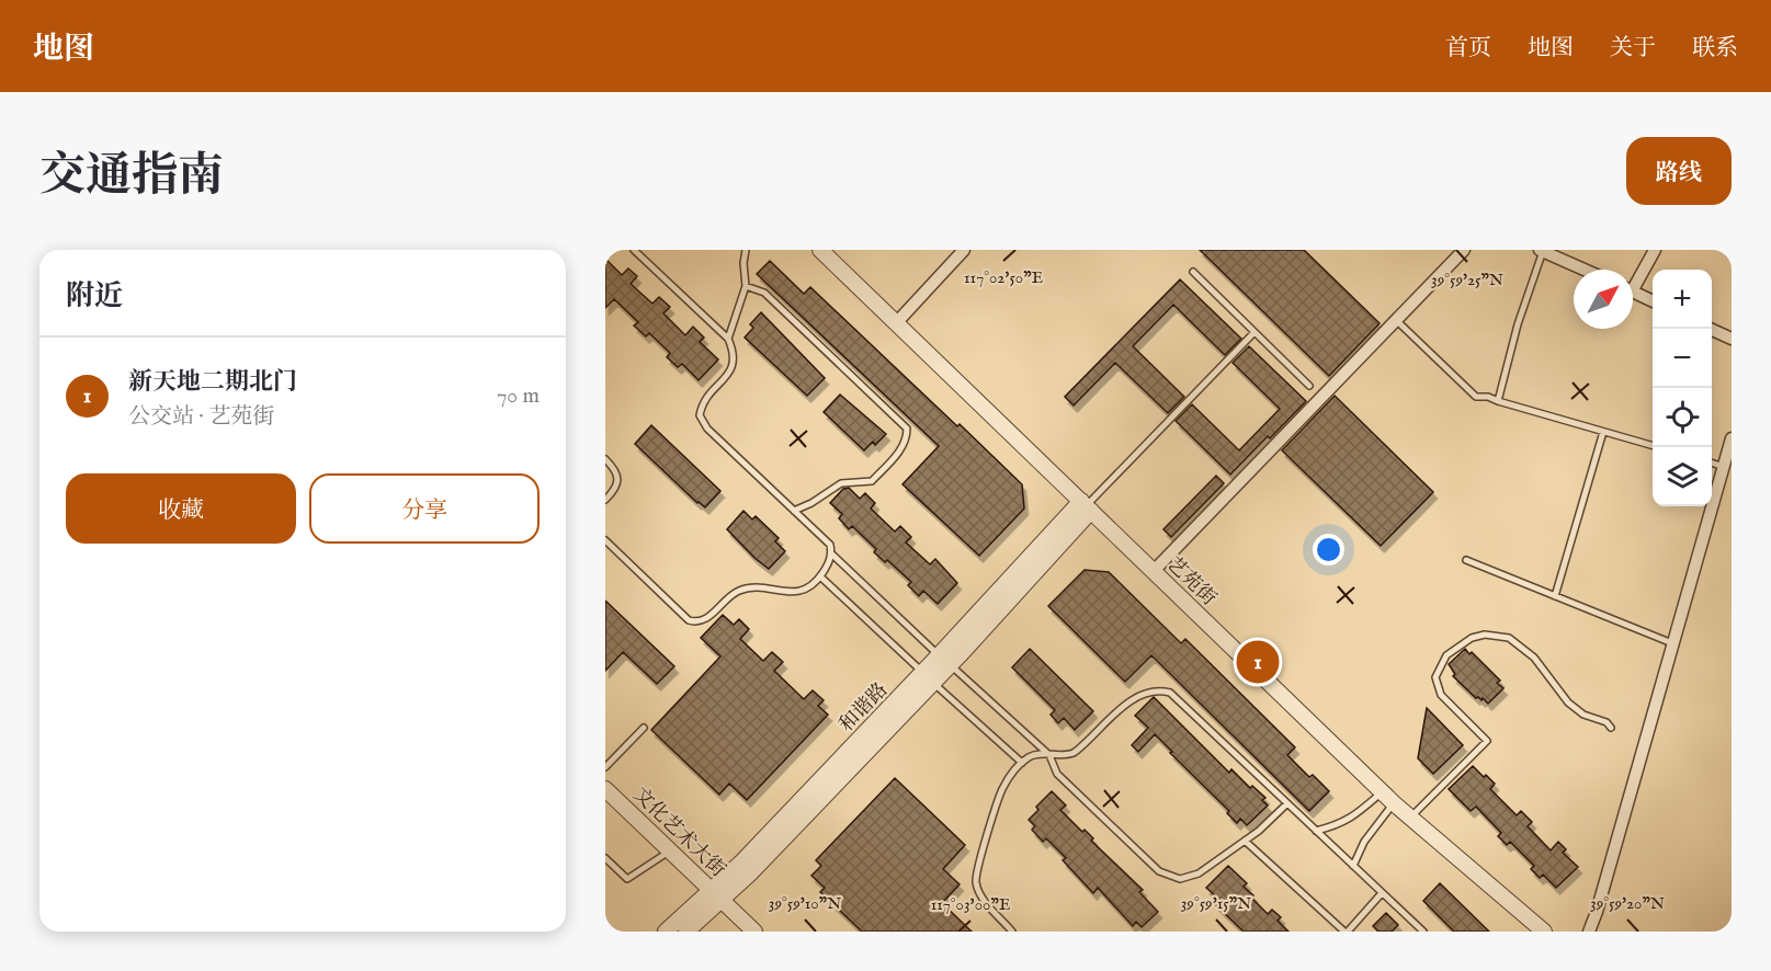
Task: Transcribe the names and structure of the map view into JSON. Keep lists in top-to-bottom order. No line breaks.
{"streets":{"street":["艺苑街","和谐路","文化艺术大街"]},"crossings":[["艺苑街","和谐路"],["和谐路","文化艺术大街"]],"north":"top right","page":{"header":"地图","nav":["首页","地图","关于","联系"],"title":"交通指南","buttons":["路线",["收藏","分享"]],"heading":"附近","map_buttons":["+","−"],"list":[{"mark":"1","name":"新天地二期北门","note":"公交站 · 艺苑街","value":"70 m"}],"pins":"1"},"coordinates":["117°02'50\"E","39°59'25\"N","39°59'10\"N","39°59'15\"N","39°59'20\"N","117°03'00\"E"]}
